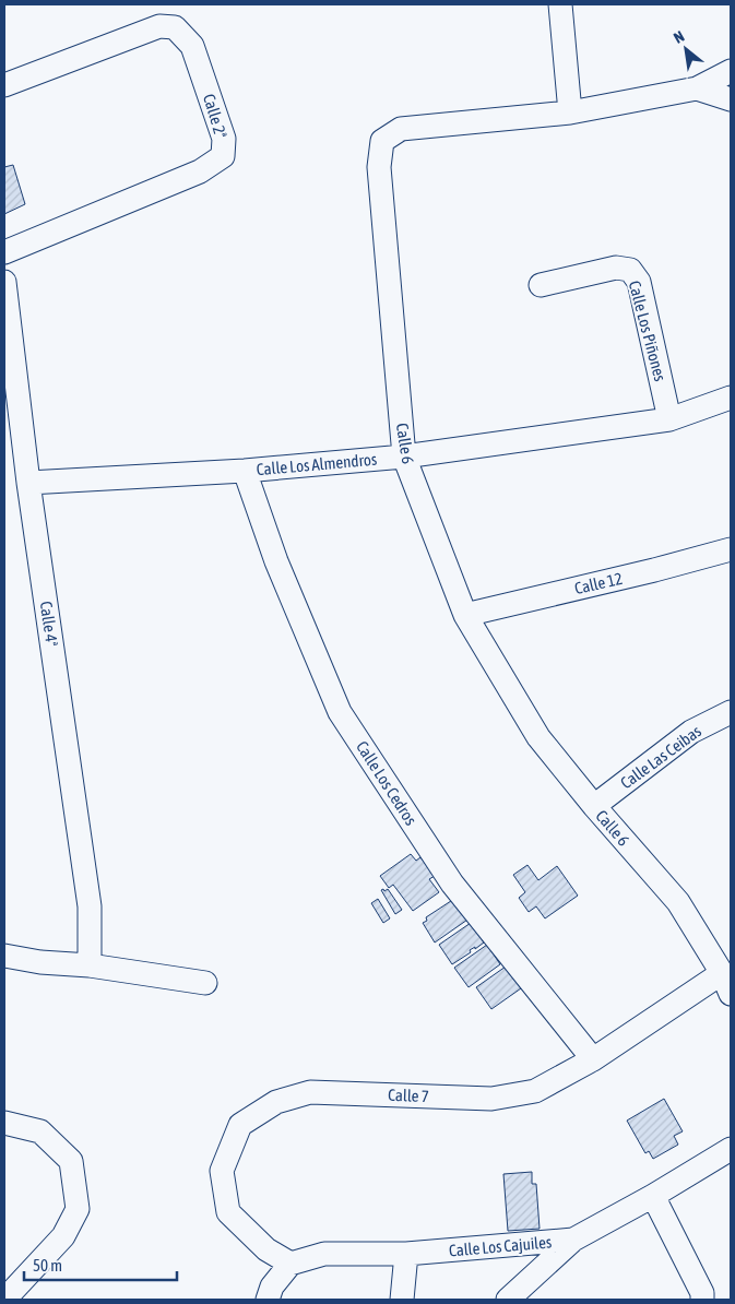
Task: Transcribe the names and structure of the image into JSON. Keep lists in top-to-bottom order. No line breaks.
{"streets":{"street":["Calle 2ª","Calle Los Piñones","Calle 6","Calle Los Almendros","Calle 12","Calle 4ª","Calle Las Ceibas","Calle Los Cedros","Calle 7","Calle Los Cajuiles"]},"crossings":[["Calle Los Piñones","Calle Los Almendros"],["Calle 6","Calle Los Almendros"],["Calle 6","Calle 12"],["Calle 6","Calle Las Ceibas"],["Calle 6","Calle 7"],["Calle Los Almendros","Calle 4ª"],["Calle Los Almendros","Calle Los Cedros"],["Calle Los Cedros","Calle 7"],["Calle 7","Calle Los Cajuiles"]],"scale_bar":"50 m","north":"top left"}
